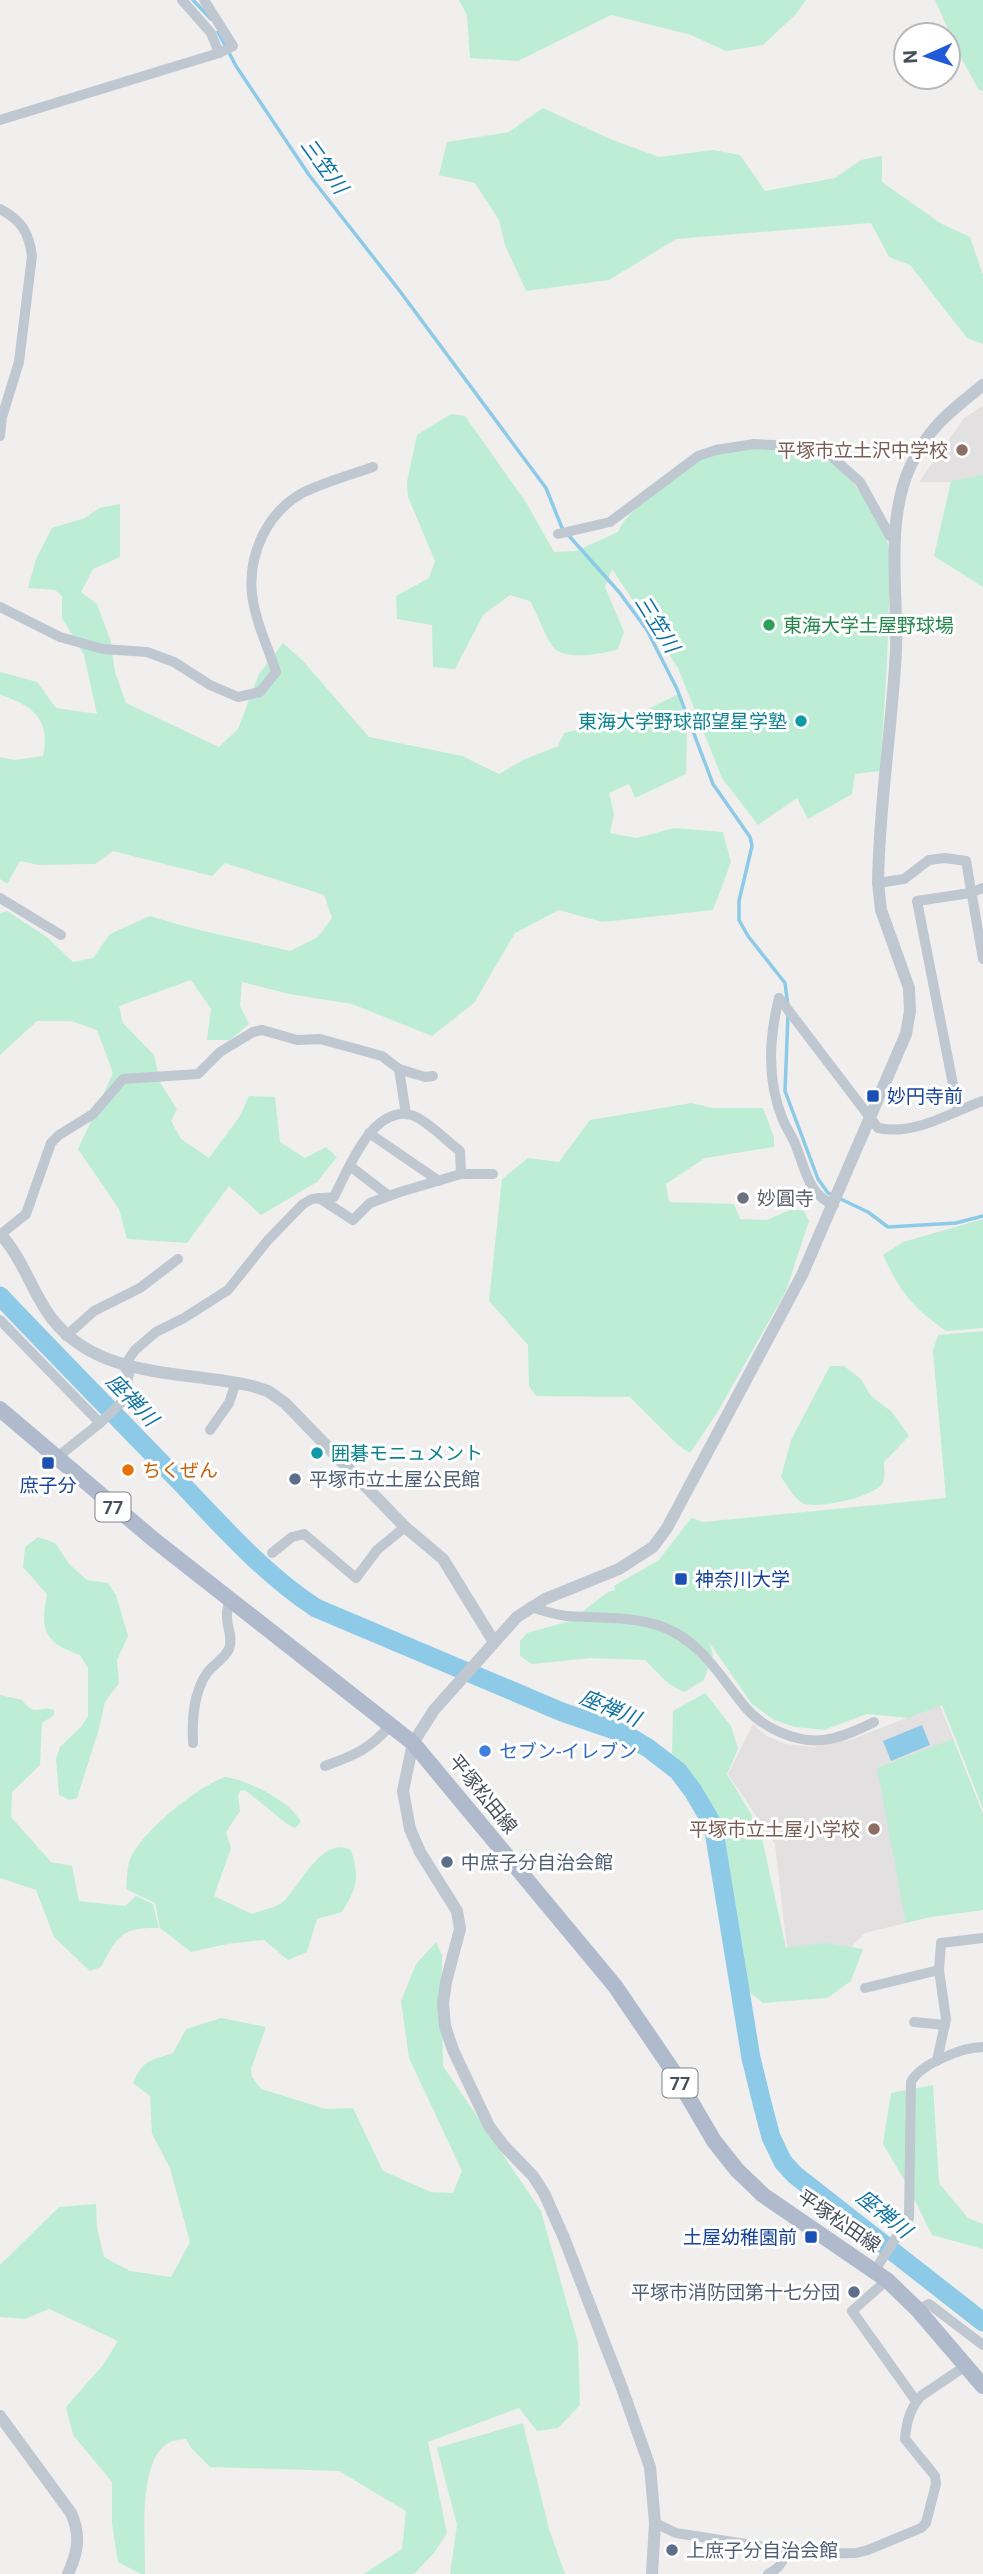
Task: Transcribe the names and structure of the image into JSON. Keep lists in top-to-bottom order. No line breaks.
{"streets":{"main road":["77","平塚松田線"]},"water":["三笠川","座禅川"],"places":{"other":["平塚市立土沢中学校","東海大学土屋野球場","東海大学野球部望星学塾","妙圓寺","囲碁モニュメント","ちくぜん","平塚市立土屋公民館","セブン-イレブン","平塚市立土屋小学校","中庶子分自治会館","平塚市消防団第十七分団","上庶子分自治会館"],"transit":["妙円寺前","庶子分","神奈川大学","土屋幼稚園前"]},"north":"left"}
